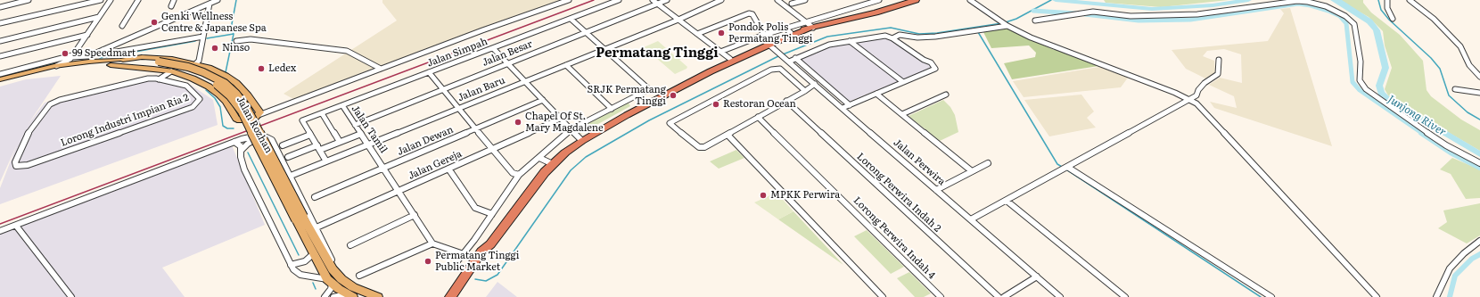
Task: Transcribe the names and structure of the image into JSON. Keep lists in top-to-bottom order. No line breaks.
{"streets":{"main road":["Jalan Rozhan"],"street":["Jalan Simpah","Jalan Besar","Jalan Baru","Lorong Industri Impian Ria 2","Jalan Tamil","Jalan Dewan","Jalan Perwira","Jalan Gereja","Lorong Perwira Indah 2","Lorong Perwira Indah 4"]},"crossings":[["Jalan Simpah","Jalan Tamil"],["Jalan Besar","Jalan Tamil"],["Jalan Baru","Jalan Tamil"],["Jalan Tamil","Jalan Dewan"],["Jalan Tamil","Jalan Gereja"]],"districts":["Permatang Tinggi"],"water":["Junjong River"],"places":["Genki Wellness Centre & Japanese Spa","Pondok Polis Permatang Tinggi","Ninso","99 Speedmart","Ledex","SRJK Permatang Tinggi","Restoran Ocean","Chapel Of St. Mary Magdalene","MPKK Perwira","Permatang Tinggi Public Market"]}
